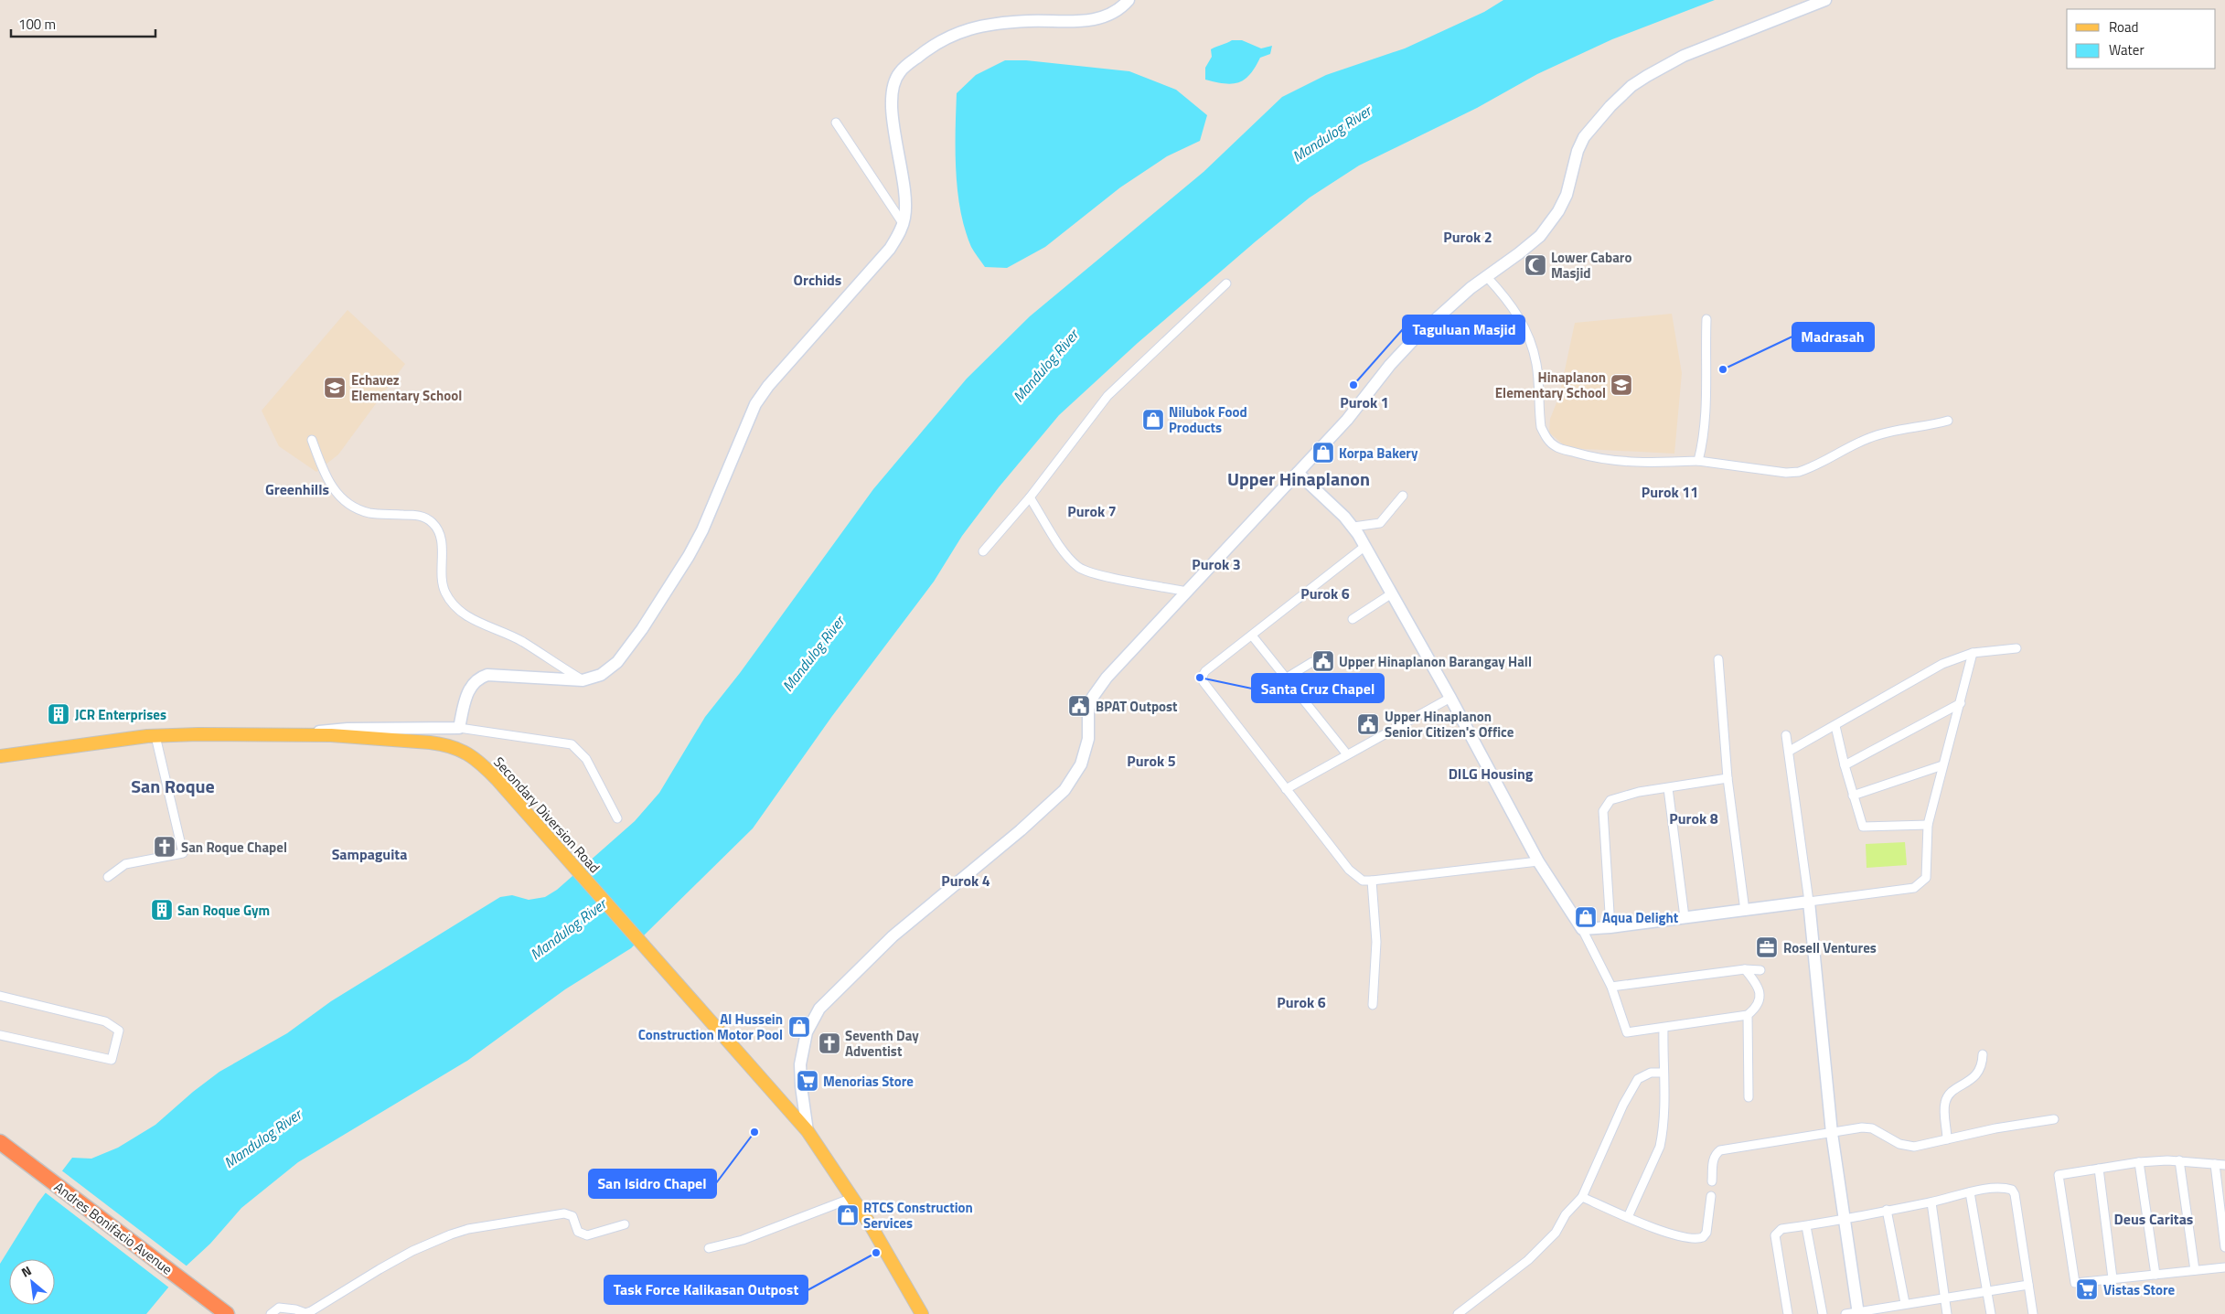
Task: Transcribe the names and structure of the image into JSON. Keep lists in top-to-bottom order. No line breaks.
{"streets":{"highway":["Andres Bonifacio Avenue"],"main road":["Secondary Diversion Road"]},"districts":["Purok 2","Orchids","Purok 1","Upper Hinaplanon","Greenhills","Purok 11","Purok 7","Purok 3","Purok 6","Purok 5","DILG Housing","San Roque","Purok 8","Sampaguita","Purok 4","Purok 6","Deus Caritas"],"water":["Mandulog River"],"places":{"mosque":["Lower Cabaro Masjid"],"other":["Madrasah","Taguluan Masjid","Santa Cruz Chapel","San Isidro Chapel","Task Force Kalikasan Outpost"],"school or university":["Hinaplanon Elementary School","Echavez Elementary School"],"shop":["Nilubok Food Products","Korpa Bakery","Aqua Delight","Al Hussein Construction Motor Pool","RTCS Construction Services"],"public building":["Upper Hinaplanon Barangay Hall","BPAT Outpost","Upper Hinaplanon Senior Citizen's Office"],"building":["JCR Enterprises","San Roque Gym"],"church":["San Roque Chapel","Seventh Day Adventist"],"office":["Rosell Ventures"],"supermarket":["Menorias Store","Vistas Store"]},"legend":["Road","Water"],"scale_bar":"100 m","north":"top left"}
